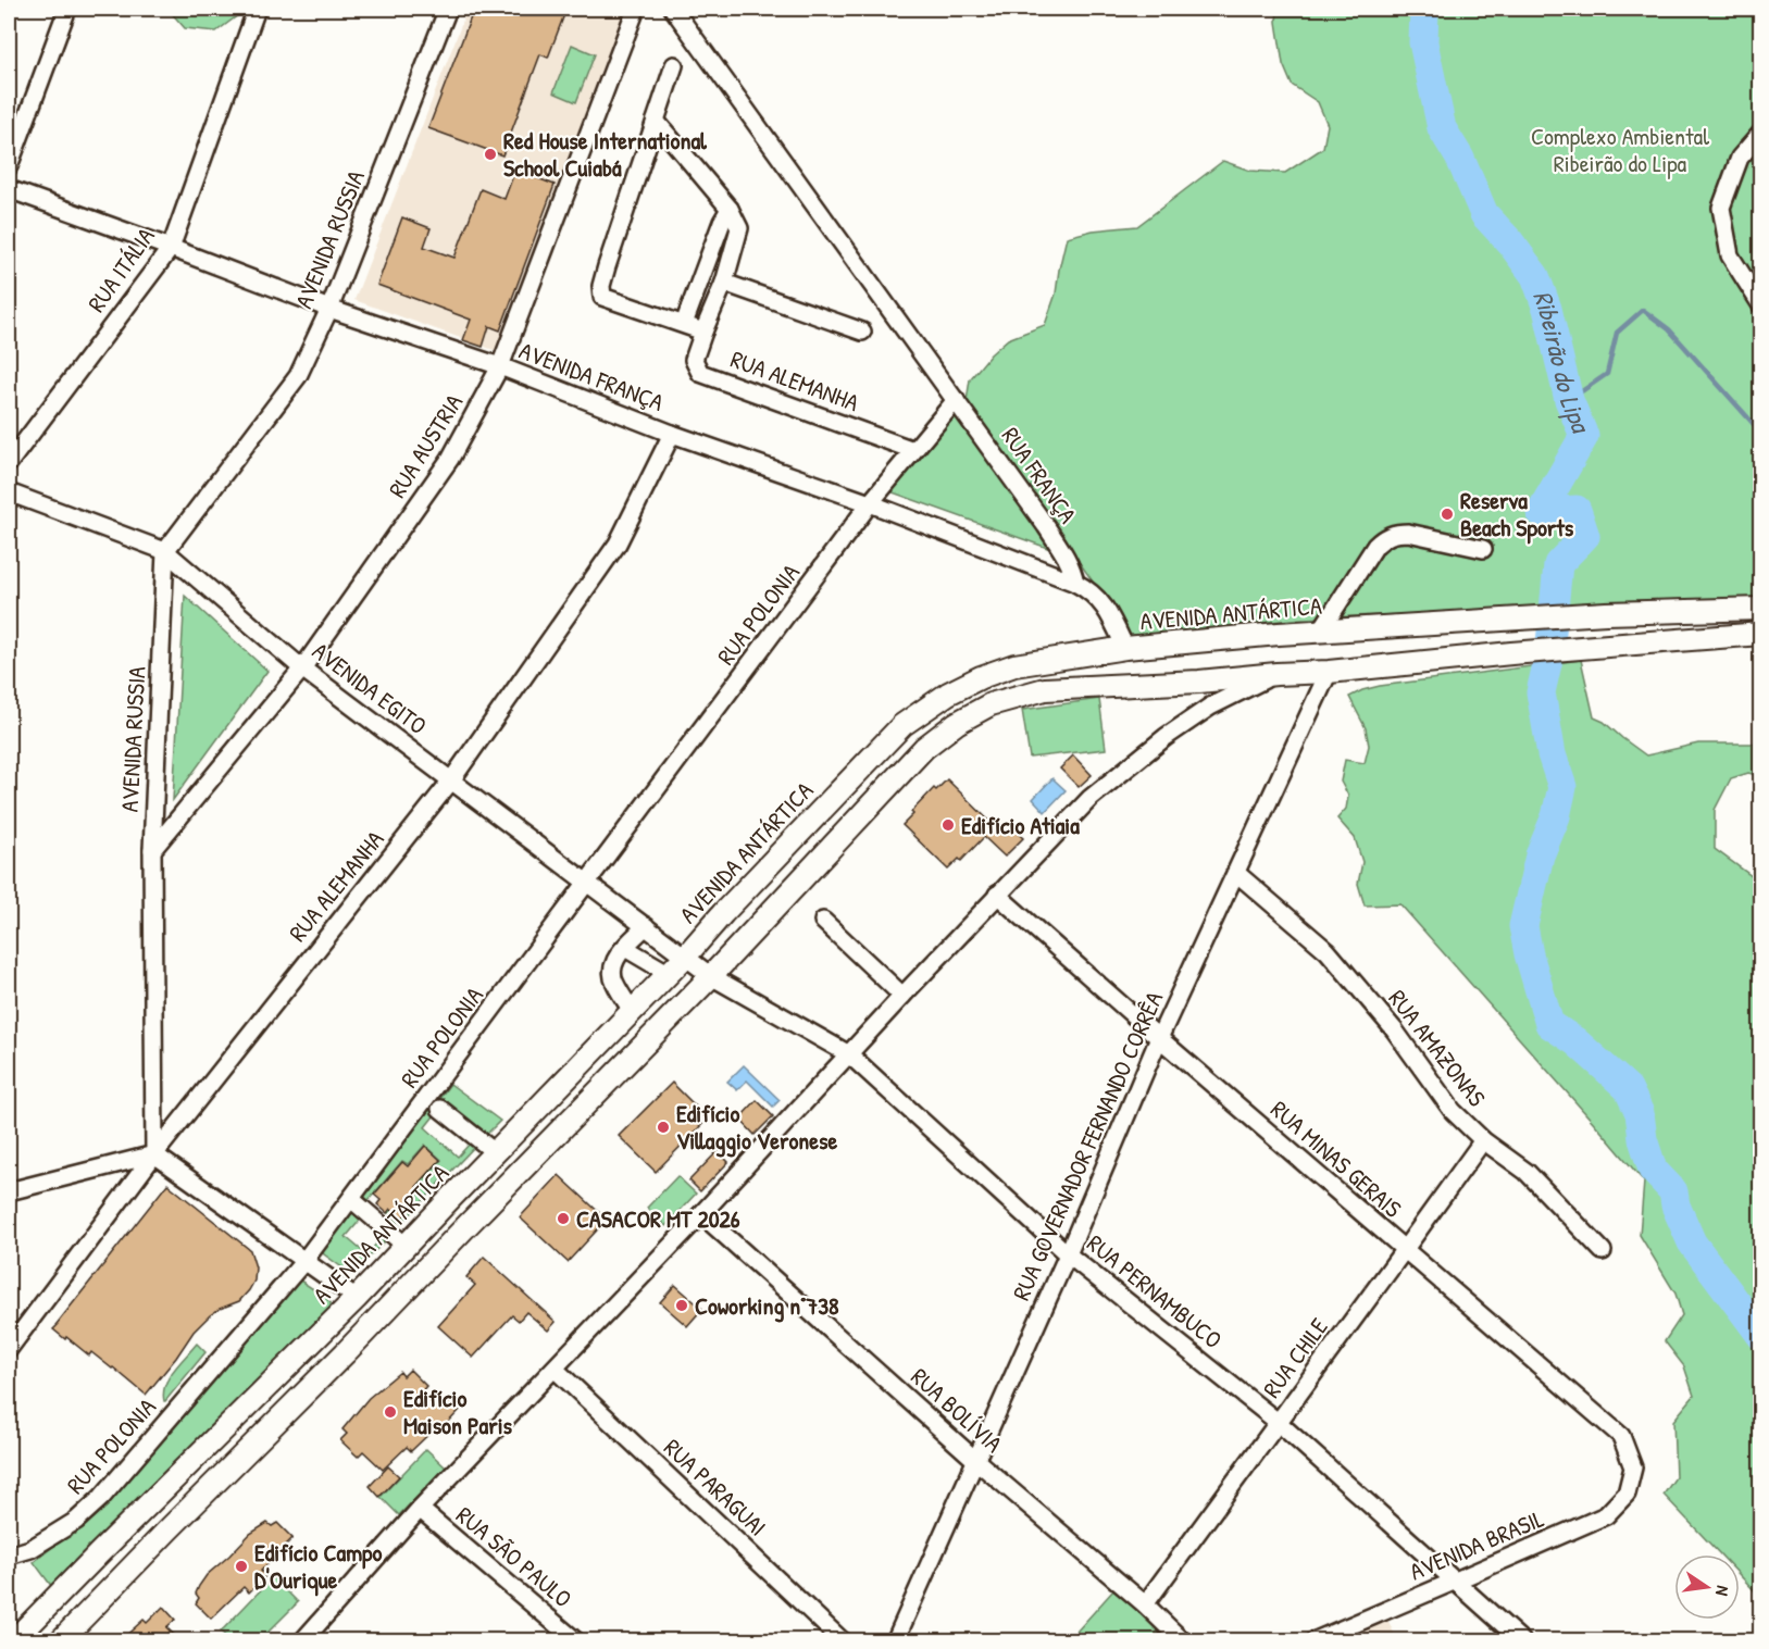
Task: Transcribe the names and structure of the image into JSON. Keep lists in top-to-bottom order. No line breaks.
{"streets":{"main road":["AVENIDA ANTÁRTICA"],"street":["AVENIDA RUSSIA","RUA ITÁLIA","AVENIDA FRANÇA","RUA ALEMANHA","RUA AUSTRIA","RUA FRANÇA","RUA POLONIA","AVENIDA EGITO","RUA AMAZONAS","RUA GOVERNADOR FERNANDO CORRÊA","RUA MINAS GERAIS","RUA PERNAMBUCO","RUA CHILE","RUA BOLÍVIA","RUA PARAGUAI","AVENIDA BRASIL","RUA SÃO PAULO"]},"crossings":[["AVENIDA RUSSIA","AVENIDA FRANÇA"],["AVENIDA RUSSIA","RUA ALEMANHA"],["AVENIDA RUSSIA","RUA AUSTRIA"],["AVENIDA RUSSIA","AVENIDA EGITO"],["RUA ITÁLIA","AVENIDA FRANÇA"],["AVENIDA FRANÇA","RUA ALEMANHA"],["AVENIDA FRANÇA","RUA AUSTRIA"],["AVENIDA FRANÇA","RUA FRANÇA"],["AVENIDA FRANÇA","AVENIDA ANTÁRTICA"],["AVENIDA FRANÇA","RUA POLONIA"],["RUA ALEMANHA","AVENIDA EGITO"],["RUA AUSTRIA","AVENIDA EGITO"],["AVENIDA ANTÁRTICA","AVENIDA EGITO"],["RUA POLONIA","AVENIDA EGITO"],["AVENIDA EGITO","RUA PERNAMBUCO"],["RUA AMAZONAS","RUA GOVERNADOR FERNANDO CORRÊA"],["RUA AMAZONAS","RUA CHILE"],["RUA GOVERNADOR FERNANDO CORRÊA","RUA MINAS GERAIS"],["RUA GOVERNADOR FERNANDO CORRÊA","RUA PERNAMBUCO"],["RUA GOVERNADOR FERNANDO CORRÊA","RUA BOLÍVIA"],["RUA MINAS GERAIS","RUA CHILE"],["RUA MINAS GERAIS","AVENIDA BRASIL"],["RUA PERNAMBUCO","RUA CHILE"],["RUA PERNAMBUCO","AVENIDA BRASIL"],["RUA CHILE","RUA BOLÍVIA"]],"water":["Ribeirão do Lipa"],"parks":["Complexo Ambiental Ribeirão do Lipa"],"places":["Red House International School Cuiabá","Reserva Beach Sports","Edifício Atiaia","Edifício Villaggio Veronese","CASACOR MT 2026","Coworking n°738","Edifício Maison Paris","Edifício Campo D'Ourique"],"north":"right"}
